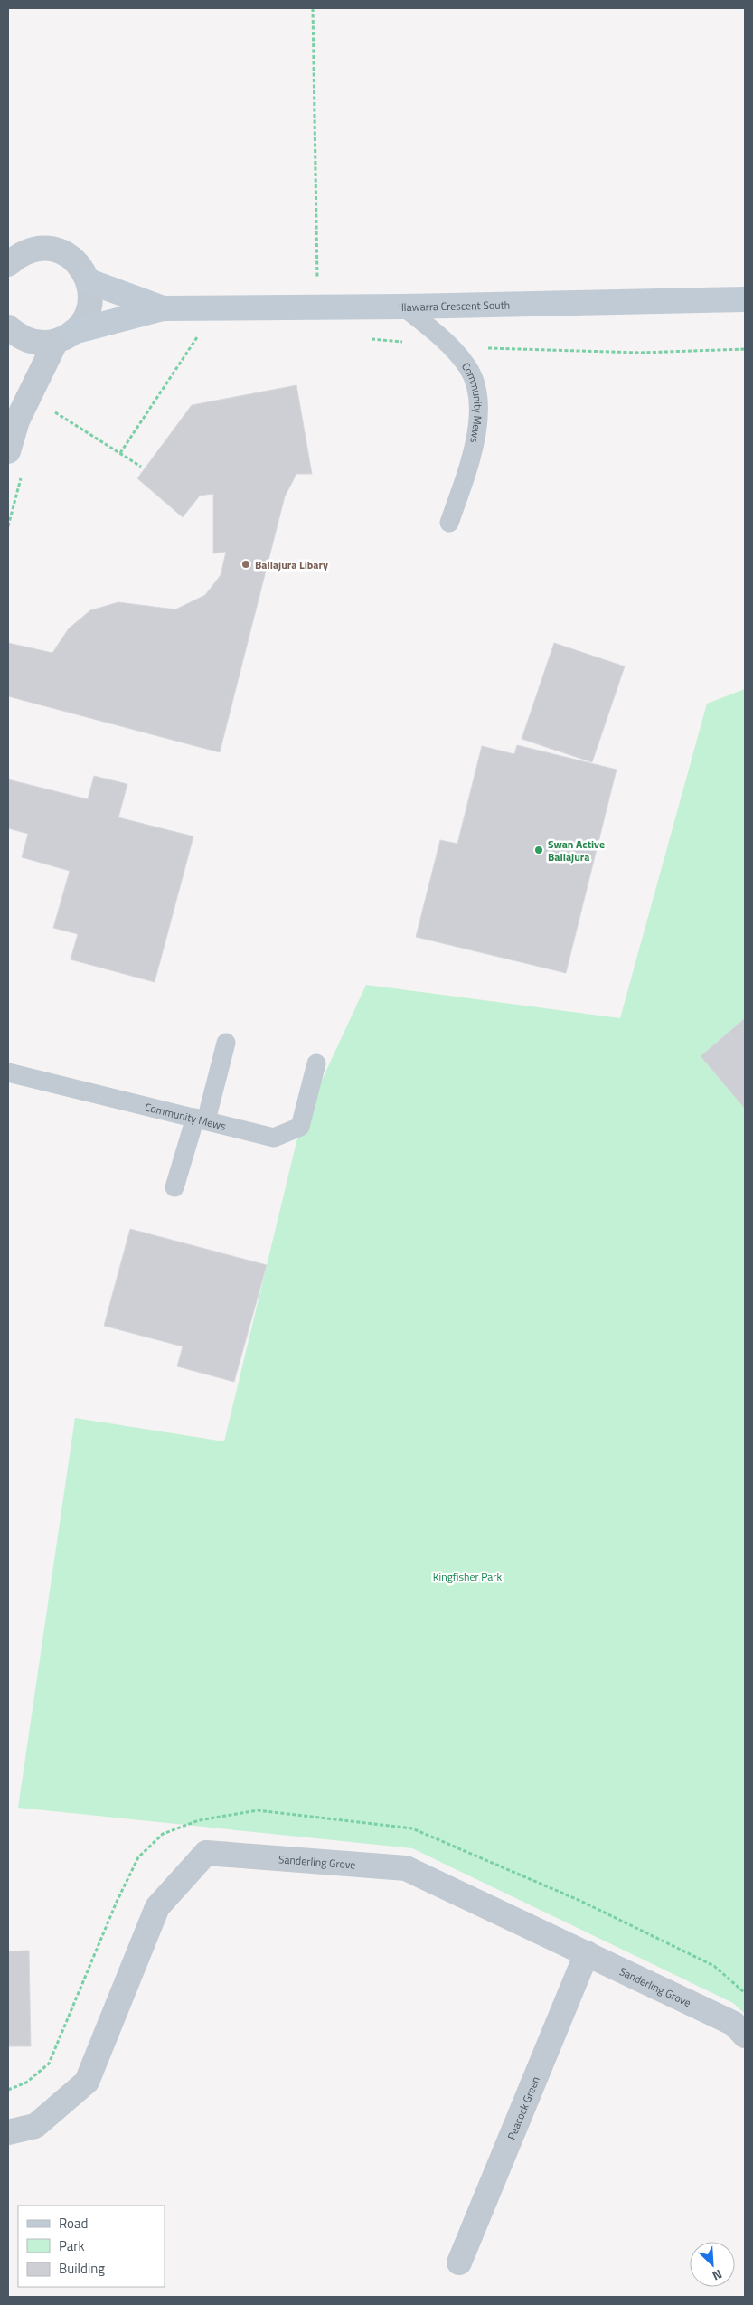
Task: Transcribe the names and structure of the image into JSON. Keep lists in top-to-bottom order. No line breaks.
{"streets":{"main road":["Illawarra Crescent South"],"street":["Sanderling Grove","Peacock Green"],"lane":["Community Mews"]},"crossings":[["Illawarra Crescent South","Community Mews"],["Sanderling Grove","Peacock Green"]],"parks":["Kingfisher Park"],"places":["Ballajura Libary","Swan Active Ballajura"],"legend":["Road","Park","Building"],"north":"bottom right"}
